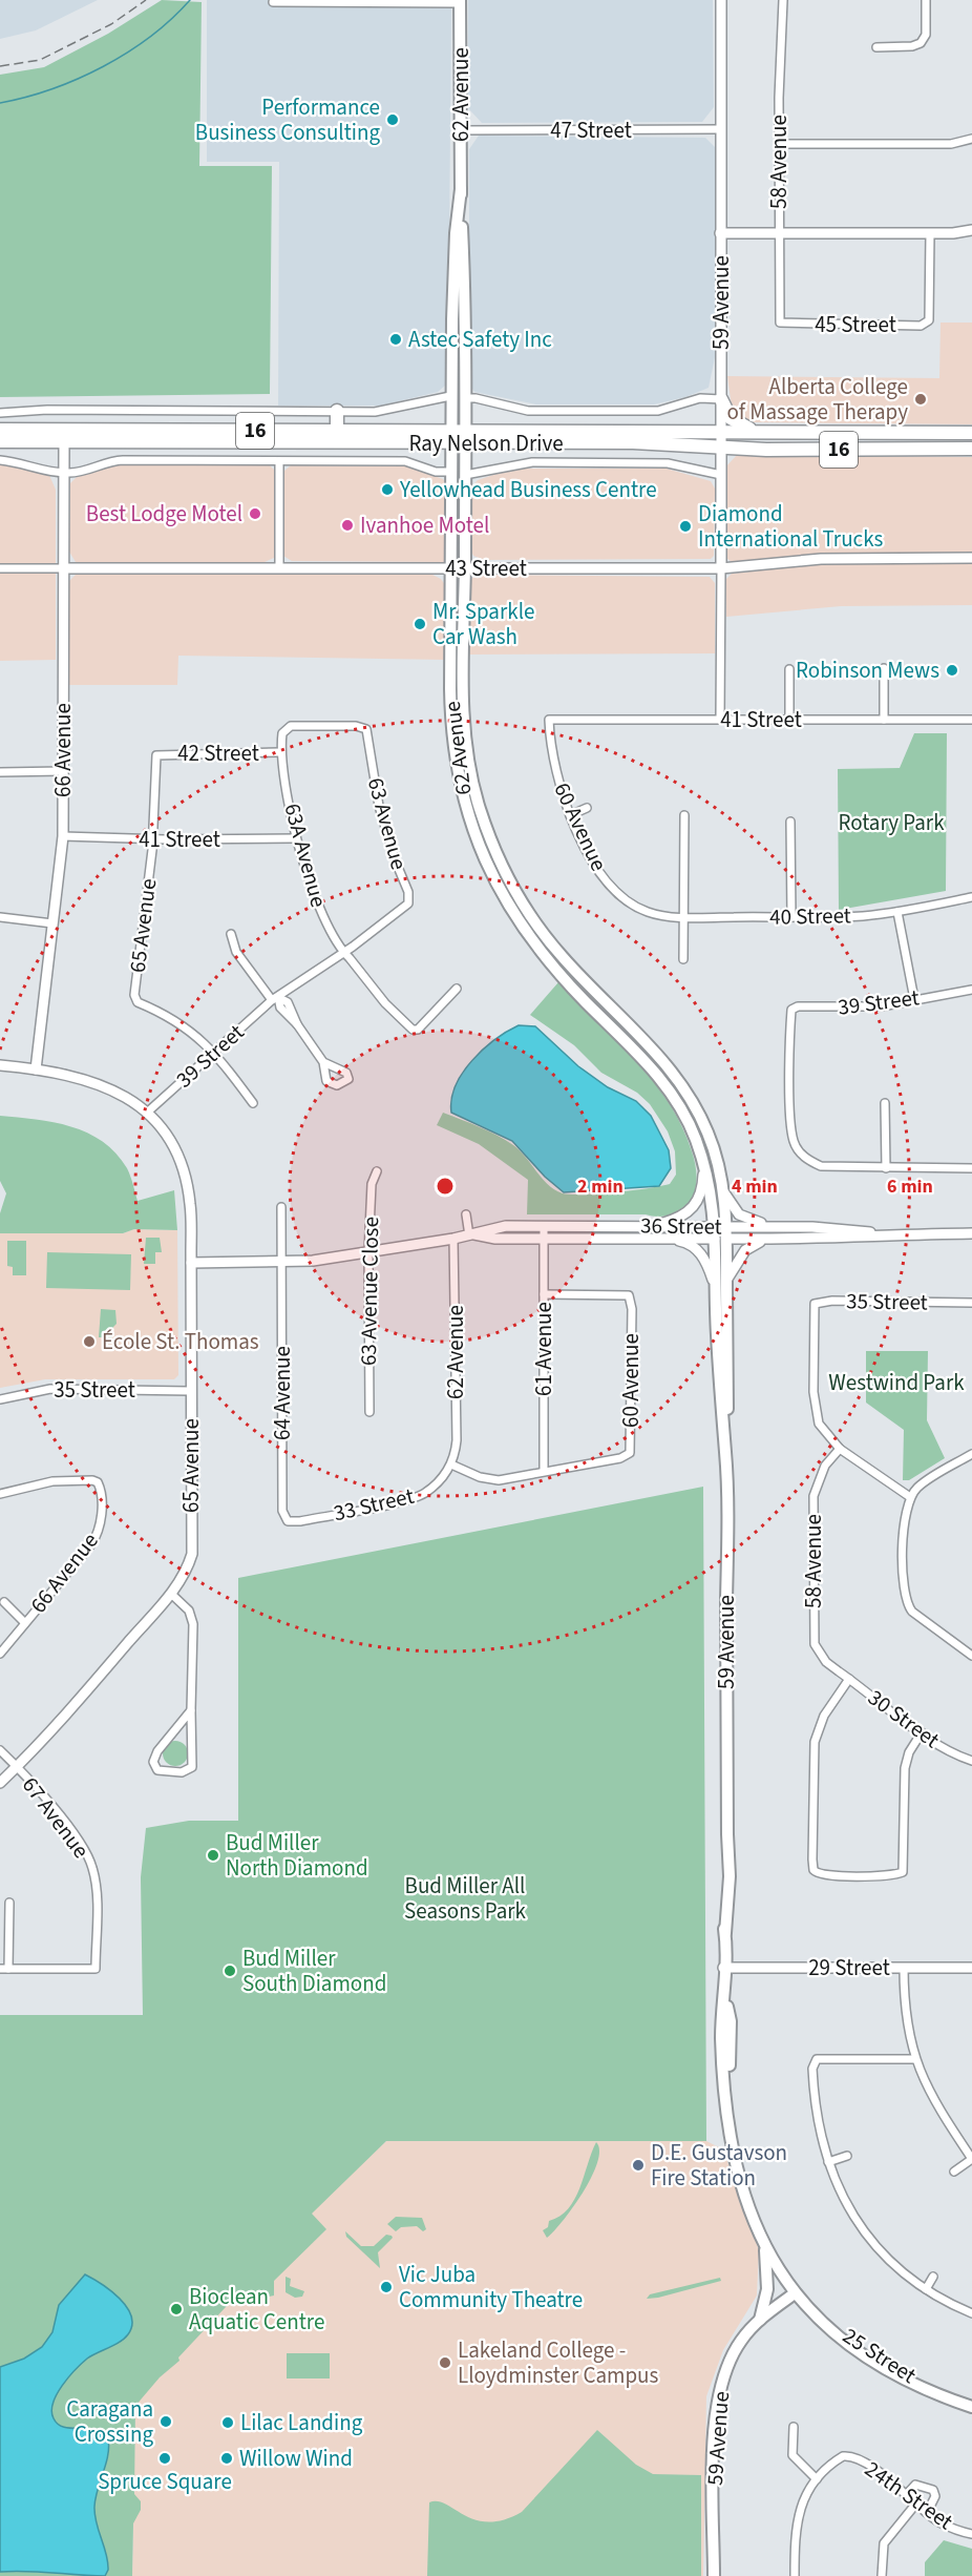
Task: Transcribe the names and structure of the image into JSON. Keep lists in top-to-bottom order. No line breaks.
{"streets":{"highway":["16","Ray Nelson Drive"],"main road":["62 Avenue","59 Avenue","25 Street"],"street":["47 Street","58 Avenue","45 Street","43 Street","41 Street","66 Avenue","42 Street","63 Avenue","60 Avenue","63A Avenue","40 Street","65 Avenue","39 Street","36 Street","63 Avenue Close","35 Street","61 Avenue","64 Avenue","33 Street","30 Street","67 Avenue","29 Street","24th Street"]},"crossings":[["62 Avenue","47 Street"],["62 Avenue","59 Avenue"],["62 Avenue","Ray Nelson Drive"],["62 Avenue","43 Street"],["62 Avenue","36 Street"],["62 Avenue","33 Street"],["47 Street","59 Avenue"],["58 Avenue","45 Street"],["58 Avenue","35 Street"],["58 Avenue","30 Street"],["59 Avenue","Ray Nelson Drive"],["59 Avenue","43 Street"],["59 Avenue","41 Street"],["59 Avenue","36 Street"],["59 Avenue","29 Street"],["59 Avenue","25 Street"],["Ray Nelson Drive","66 Avenue"],["43 Street","66 Avenue"],["41 Street","66 Avenue"],["41 Street","60 Avenue"],["41 Street","63A Avenue"],["41 Street","65 Avenue"],["42 Street","63 Avenue"],["42 Street","63A Avenue"],["42 Street","65 Avenue"],["63 Avenue","39 Street"],["60 Avenue","40 Street"],["60 Avenue","61 Avenue"],["63A Avenue","39 Street"],["65 Avenue","39 Street"],["65 Avenue","36 Street"],["65 Avenue","35 Street"],["65 Avenue","67 Avenue"],["36 Street","63 Avenue Close"],["36 Street","61 Avenue"],["36 Street","64 Avenue"],["64 Avenue","33 Street"]],"parks":["Rotary Park","Westwind Park","Bud Miller All Seasons Park"],"places":["Performance Business Consulting","Astec Safety Inc","Alberta College of Massage Therapy","Yellowhead Business Centre","Best Lodge Motel","Ivanhoe Motel","Diamond International Trucks","Mr. Sparkle Car Wash","Robinson Mews","École St. Thomas","Bud Miller North Diamond","Bud Miller South Diamond","D.E. Gustavson Fire Station","Vic Juba Community Theatre","Bioclean Aquatic Centre","Lakeland College - Lloydminster Campus","Caragana Crossing","Lilac Landing","Spruce Square","Willow Wind"],"rings":["2 min","4 min","6 min"]}
